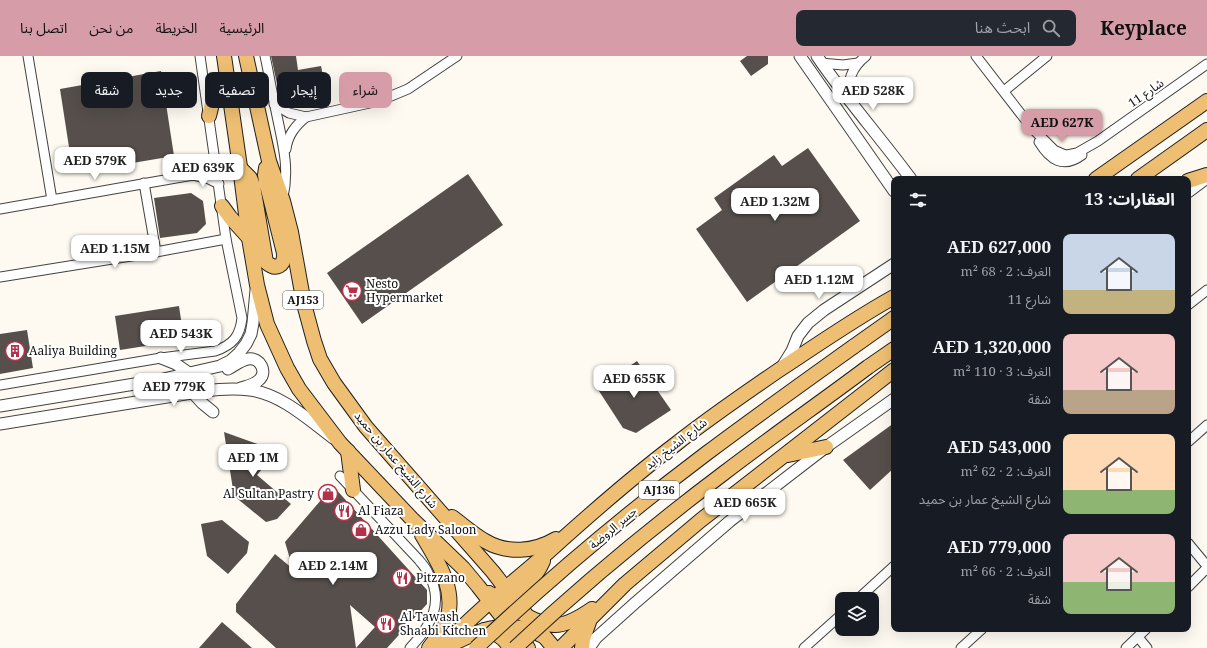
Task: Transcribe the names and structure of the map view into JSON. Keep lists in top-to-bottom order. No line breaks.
{"streets":{"main road":["AJ153","شارع الشيخ زايد","شارع الشيخ عمار بن حميد","AJ136","جسر الروضة"],"street":["شارع 11"]},"crossings":[["شارع الشيخ زايد","شارع الشيخ عمار بن حميد"],["شارع الشيخ عمار بن حميد","AJ136"]],"places":{"supermarket":["Nesto Hypermarket"],"building":["Aaliya Building"],"shop":["Al Sultan Pastry","Azzu Lady Saloon"],"restaurant":["Al Fiaza","Pitzzano","Al Tawash Shaabi Kitchen"]},"page":{"header":"Keyplace","search":"ابحث هنا","nav":["الرئيسية","الخريطة","من نحن","اتصل بنا"],"chip":["شراء","إيجار","تصفية","جديد","شقة"],"price":["AED 528K","AED 627K","AED 579K","AED 639K","AED 1.32M","AED 1.15M","AED 1.12M","AED 543K","AED 655K","AED 779K","AED 1M","AED 665K","AED 2.14M"],"heading":"العقارات: 13","list":[{"name":"AED 627,000","note":"الغرف: 2 · 68 m² · شارع 11"},{"name":"AED 1,320,000","note":"الغرف: 3 · 110 m² · شقة"},{"name":"AED 543,000","note":"الغرف: 2 · 62 m² · شارع الشيخ عمار بن حميد"},{"name":"AED 779,000","note":"الغرف: 2 · 66 m² · شقة"}]}}
